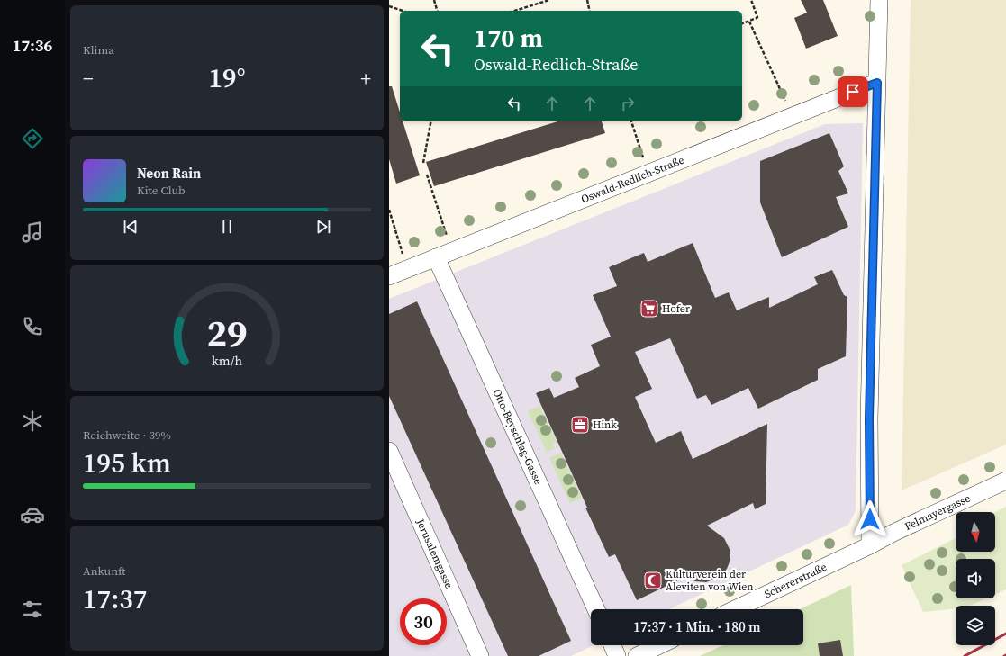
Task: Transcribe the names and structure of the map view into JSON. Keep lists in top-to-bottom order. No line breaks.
{"streets":{"street":["Oswald-Redlich-Straße","Otto-Beyschlag-Gasse","Felmayergasse","Jerusalemgasse","Schererstraße"]},"crossings":[["Oswald-Redlich-Straße","Otto-Beyschlag-Gasse"],["Felmayergasse","Schererstraße"]],"places":{"supermarket":["Hofer"],"office":["Hink"],"mosque":["Kulturverein der Aleviten von Wien"]},"north":"bottom","page":{"tabs":"17:36","tile":["Klima",["Reichweite · 39%","195 km"],["Ankunft","17:37"]],"turn":["170 m","Oswald-Redlich-Straße"],"heat":["−","19°","+"],"song":["Neon Rain","Kite Club"],"limit":"30","trip":"17:37 · 1 Min. · 180 m","gauge":["29","km/h"]}}
